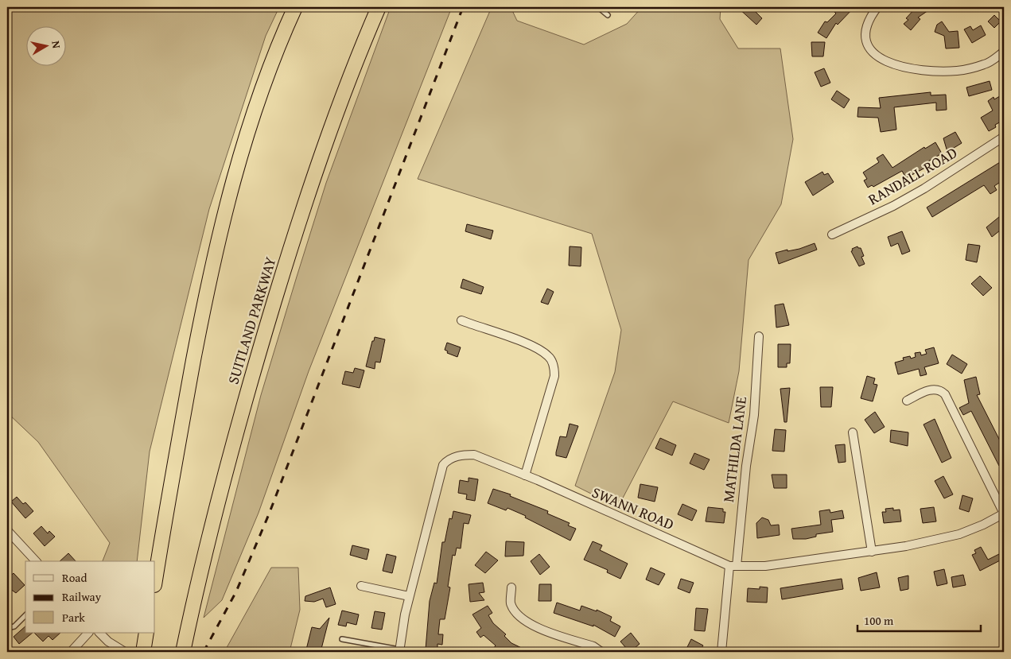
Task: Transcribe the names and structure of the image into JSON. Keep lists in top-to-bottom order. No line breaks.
{"streets":{"highway":["SUITLAND PARKWAY"],"street":["RANDALL ROAD","MATHILDA LANE","SWANN ROAD"]},"crossings":[["MATHILDA LANE","SWANN ROAD"]],"legend":["Road","Railway","Park"],"scale_bar":"100 m","north":"right"}
